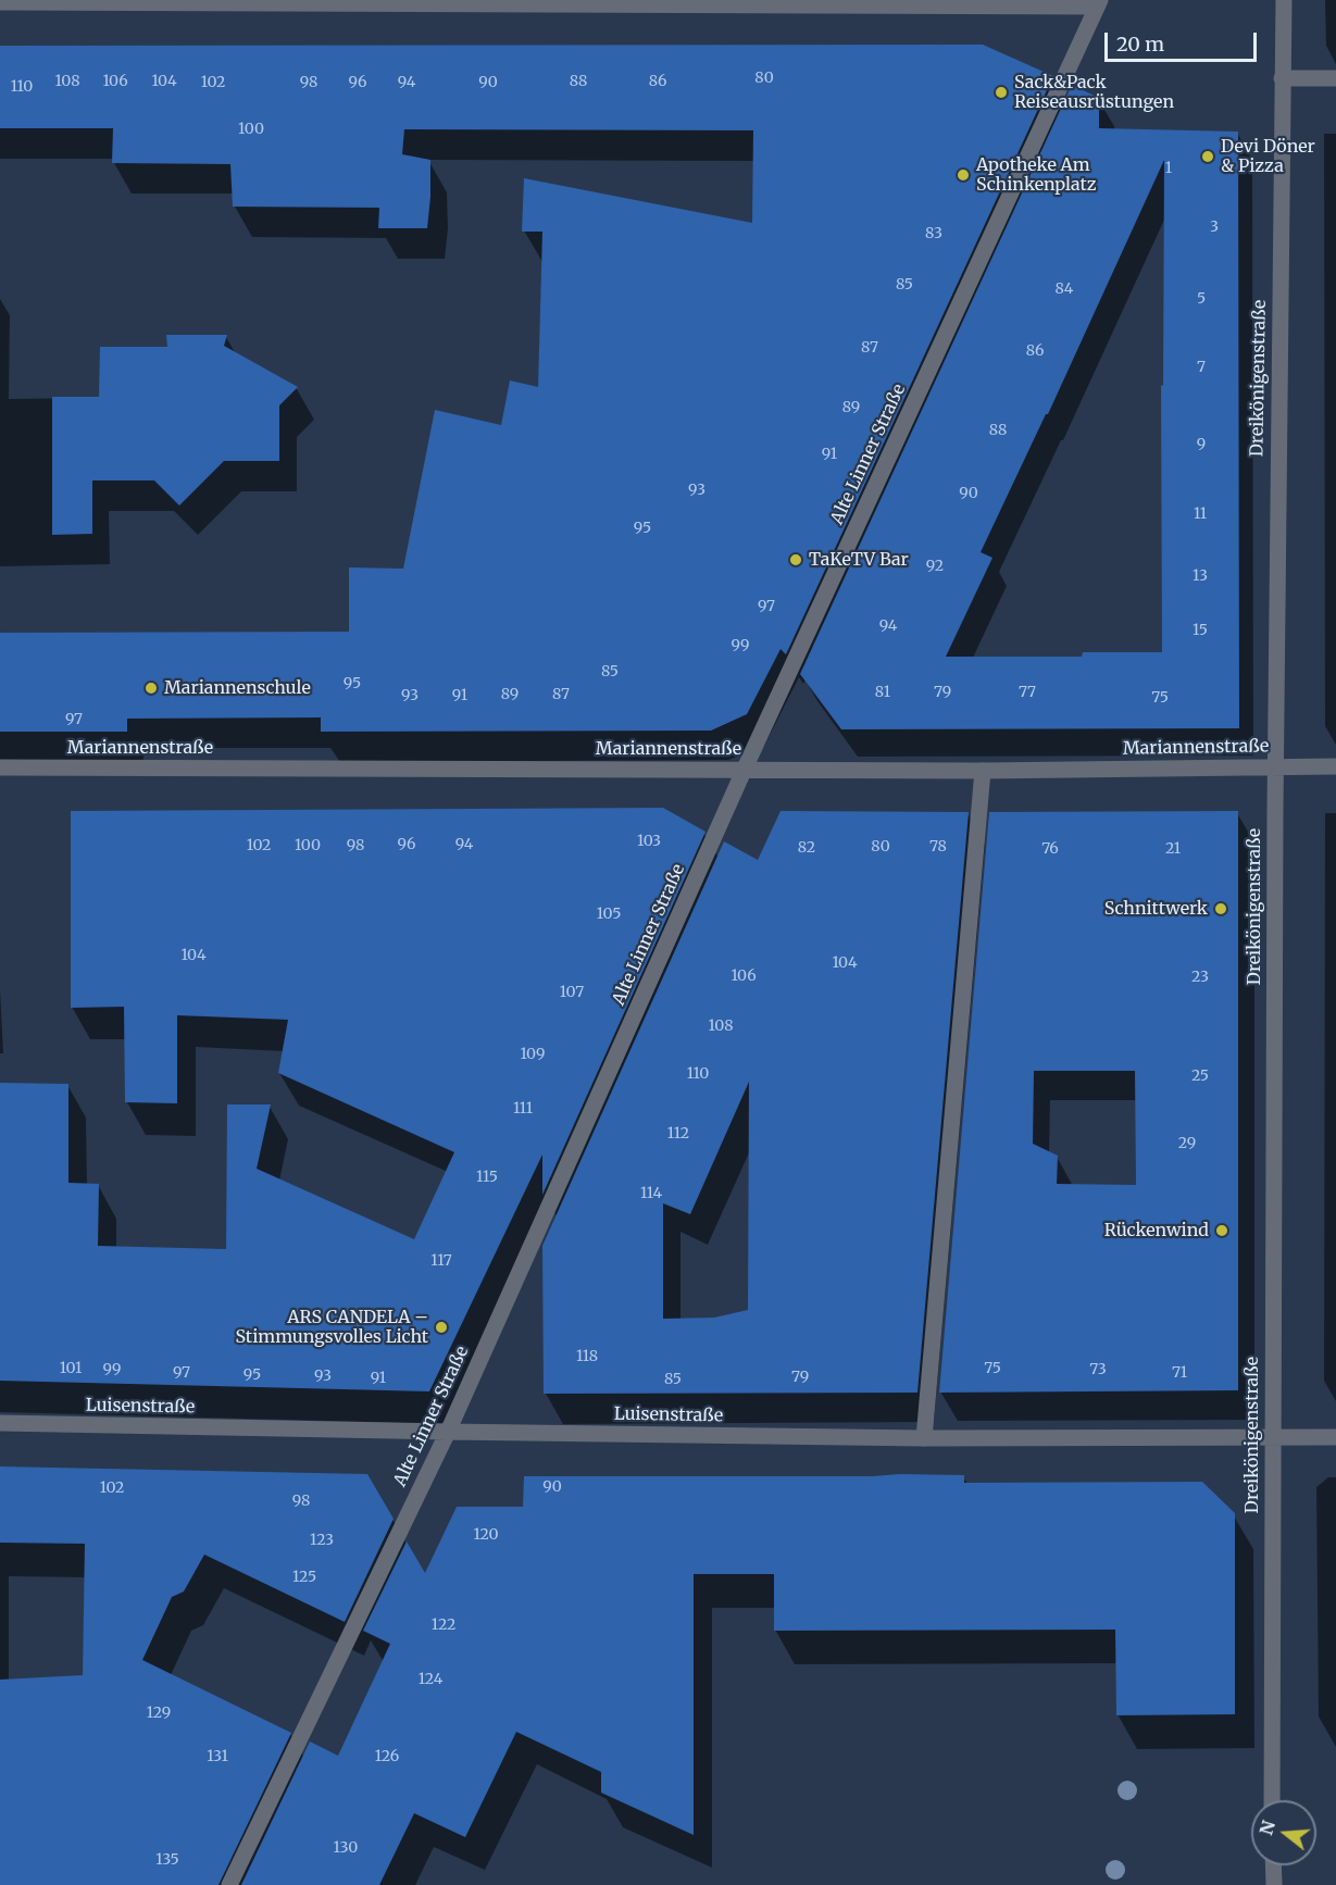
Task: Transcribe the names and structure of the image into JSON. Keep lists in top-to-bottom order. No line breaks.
{"streets":{"street":["Dreikönigenstraße","Alte Linner Straße","Mariannenstraße","Luisenstraße"]},"crossings":[["Dreikönigenstraße","Mariannenstraße"],["Dreikönigenstraße","Luisenstraße"],["Alte Linner Straße","Mariannenstraße"],["Alte Linner Straße","Luisenstraße"]],"places":["Sack&Pack Reiseausrüstungen","Devi Döner & Pizza","Apotheke Am Schinkenplatz","TaKeTV Bar","Mariannenschule","Schnittwerk","Rückenwind","ARS CANDELA – Stimmungsvolles Licht"],"house_numbers":["80","108","106","104","88","86","102","98","96","94","90","110","100","1","3","83","85","84","5","87","86","7","89","88","9","91","93","90","11","95","92","13","97","94","15","99","85","95","81","79","77","89","87","93","91","75","97","103","96","94","102","100","98","80","78","82","76","21","105","104","104","106","23","107","108","109","110","25","111","112","29","115","114","117","118","101","75","99","73","97","71","95","93","79","91","85","90","102","98","120","123","125","122","124","129","131","126","130","135"],"scale_bar":"20 m","north":"left"}
